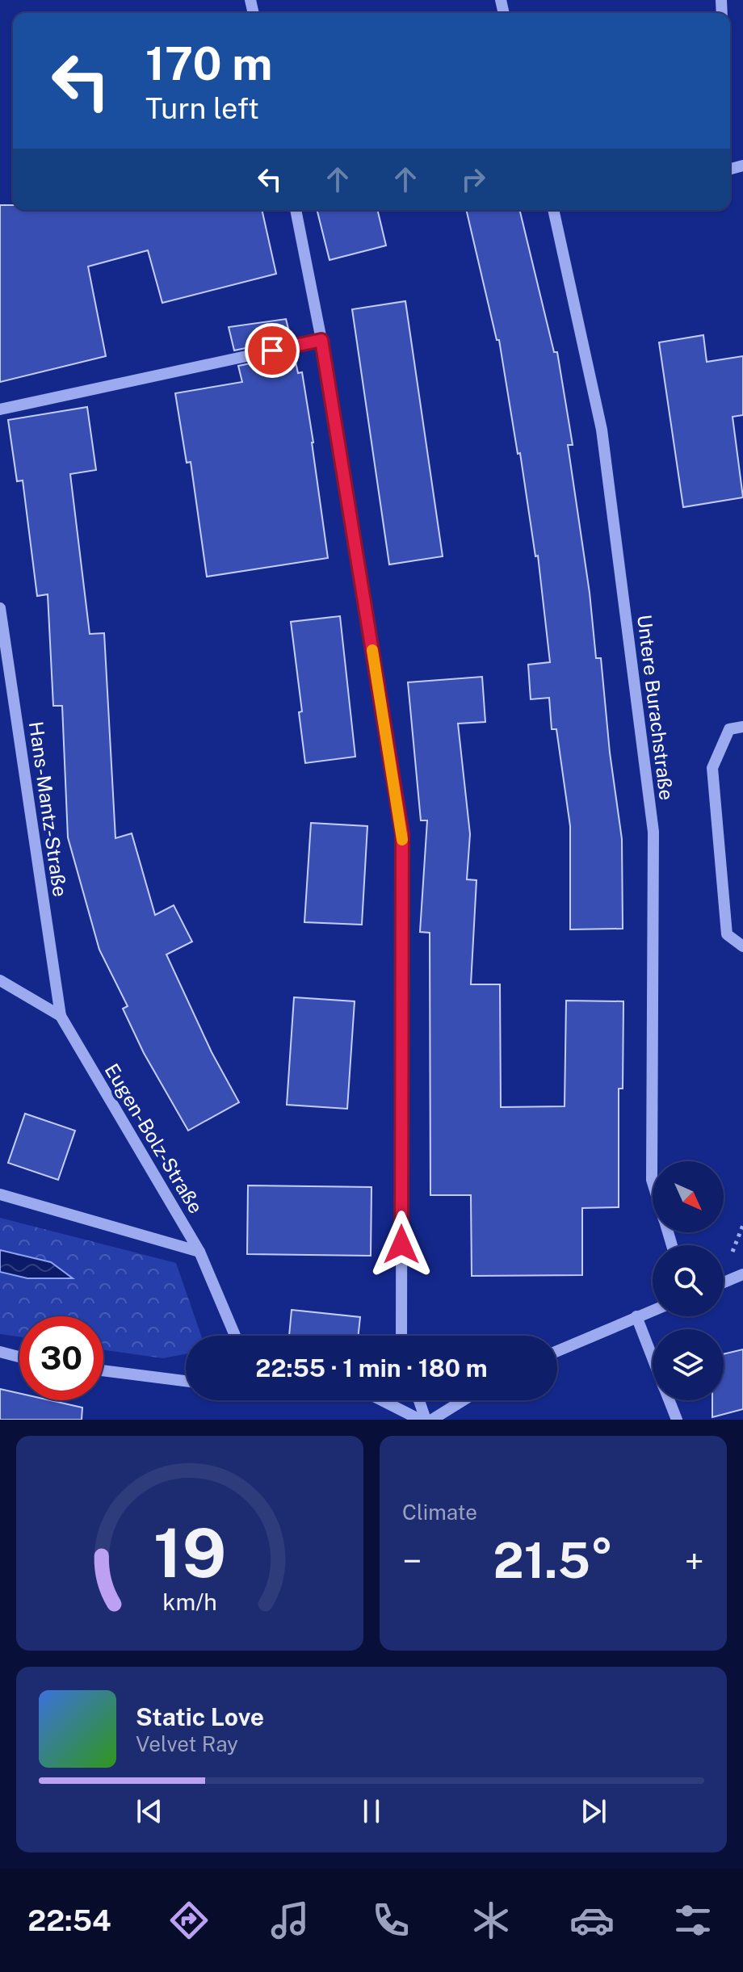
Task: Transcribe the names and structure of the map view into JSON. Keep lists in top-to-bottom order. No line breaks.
{"streets":{"street":["Untere Burachstraße","Hans-Mantz-Straße","Eugen-Bolz-Straße"]},"crossings":[["Hans-Mantz-Straße","Eugen-Bolz-Straße"]],"north":"bottom right","page":{"turn":["170 m","Turn left"],"limit":"30","trip":"22:55 · 1 min · 180 m","tile":"Climate","heat":["−","21.5°","+"],"song":["Static Love","Velvet Ray"],"tabs":"22:54","gauge":["19","km/h"]}}
